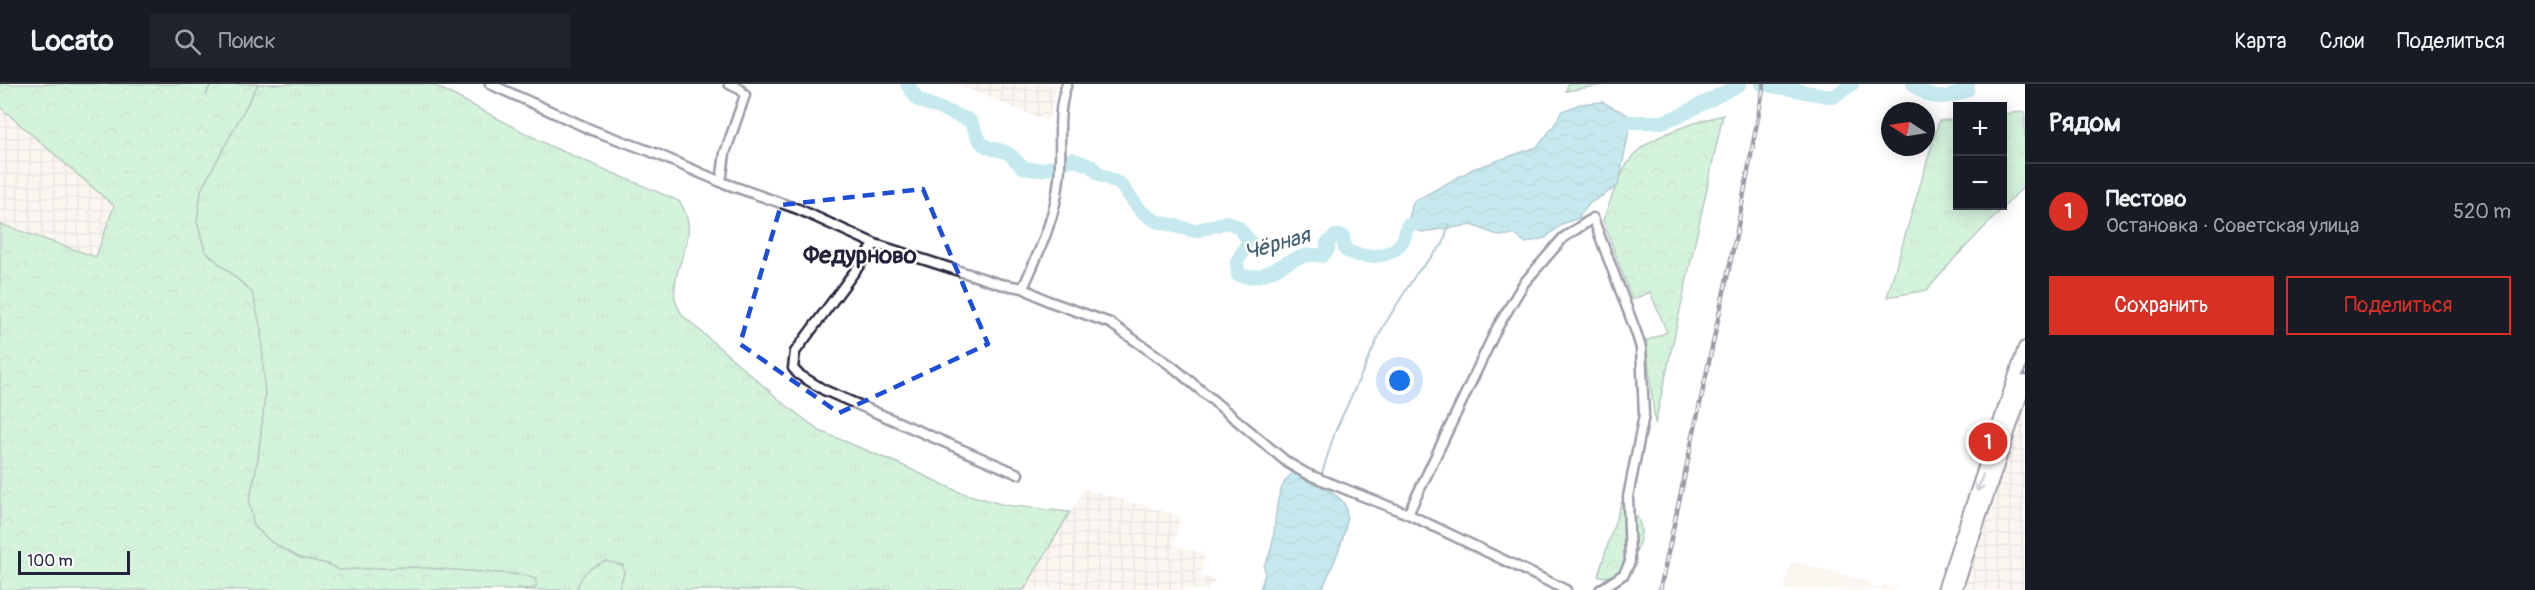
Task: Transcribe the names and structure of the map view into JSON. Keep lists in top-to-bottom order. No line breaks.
{"districts":["Федурново"],"water":["Чёрная"],"scale_bar":"100 m","north":"left","page":{"header":"Locato","search":"Поиск","nav":["Карта","Слои","Поделиться"],"heading":"Рядом","map_buttons":["+","−"],"list":[{"mark":"1","name":"Пестово","note":"Остановка · Советская улица","value":"520 m"}],"buttons":["Сохранить","Поделиться"],"pins":"1","scale":"100 m"}}
